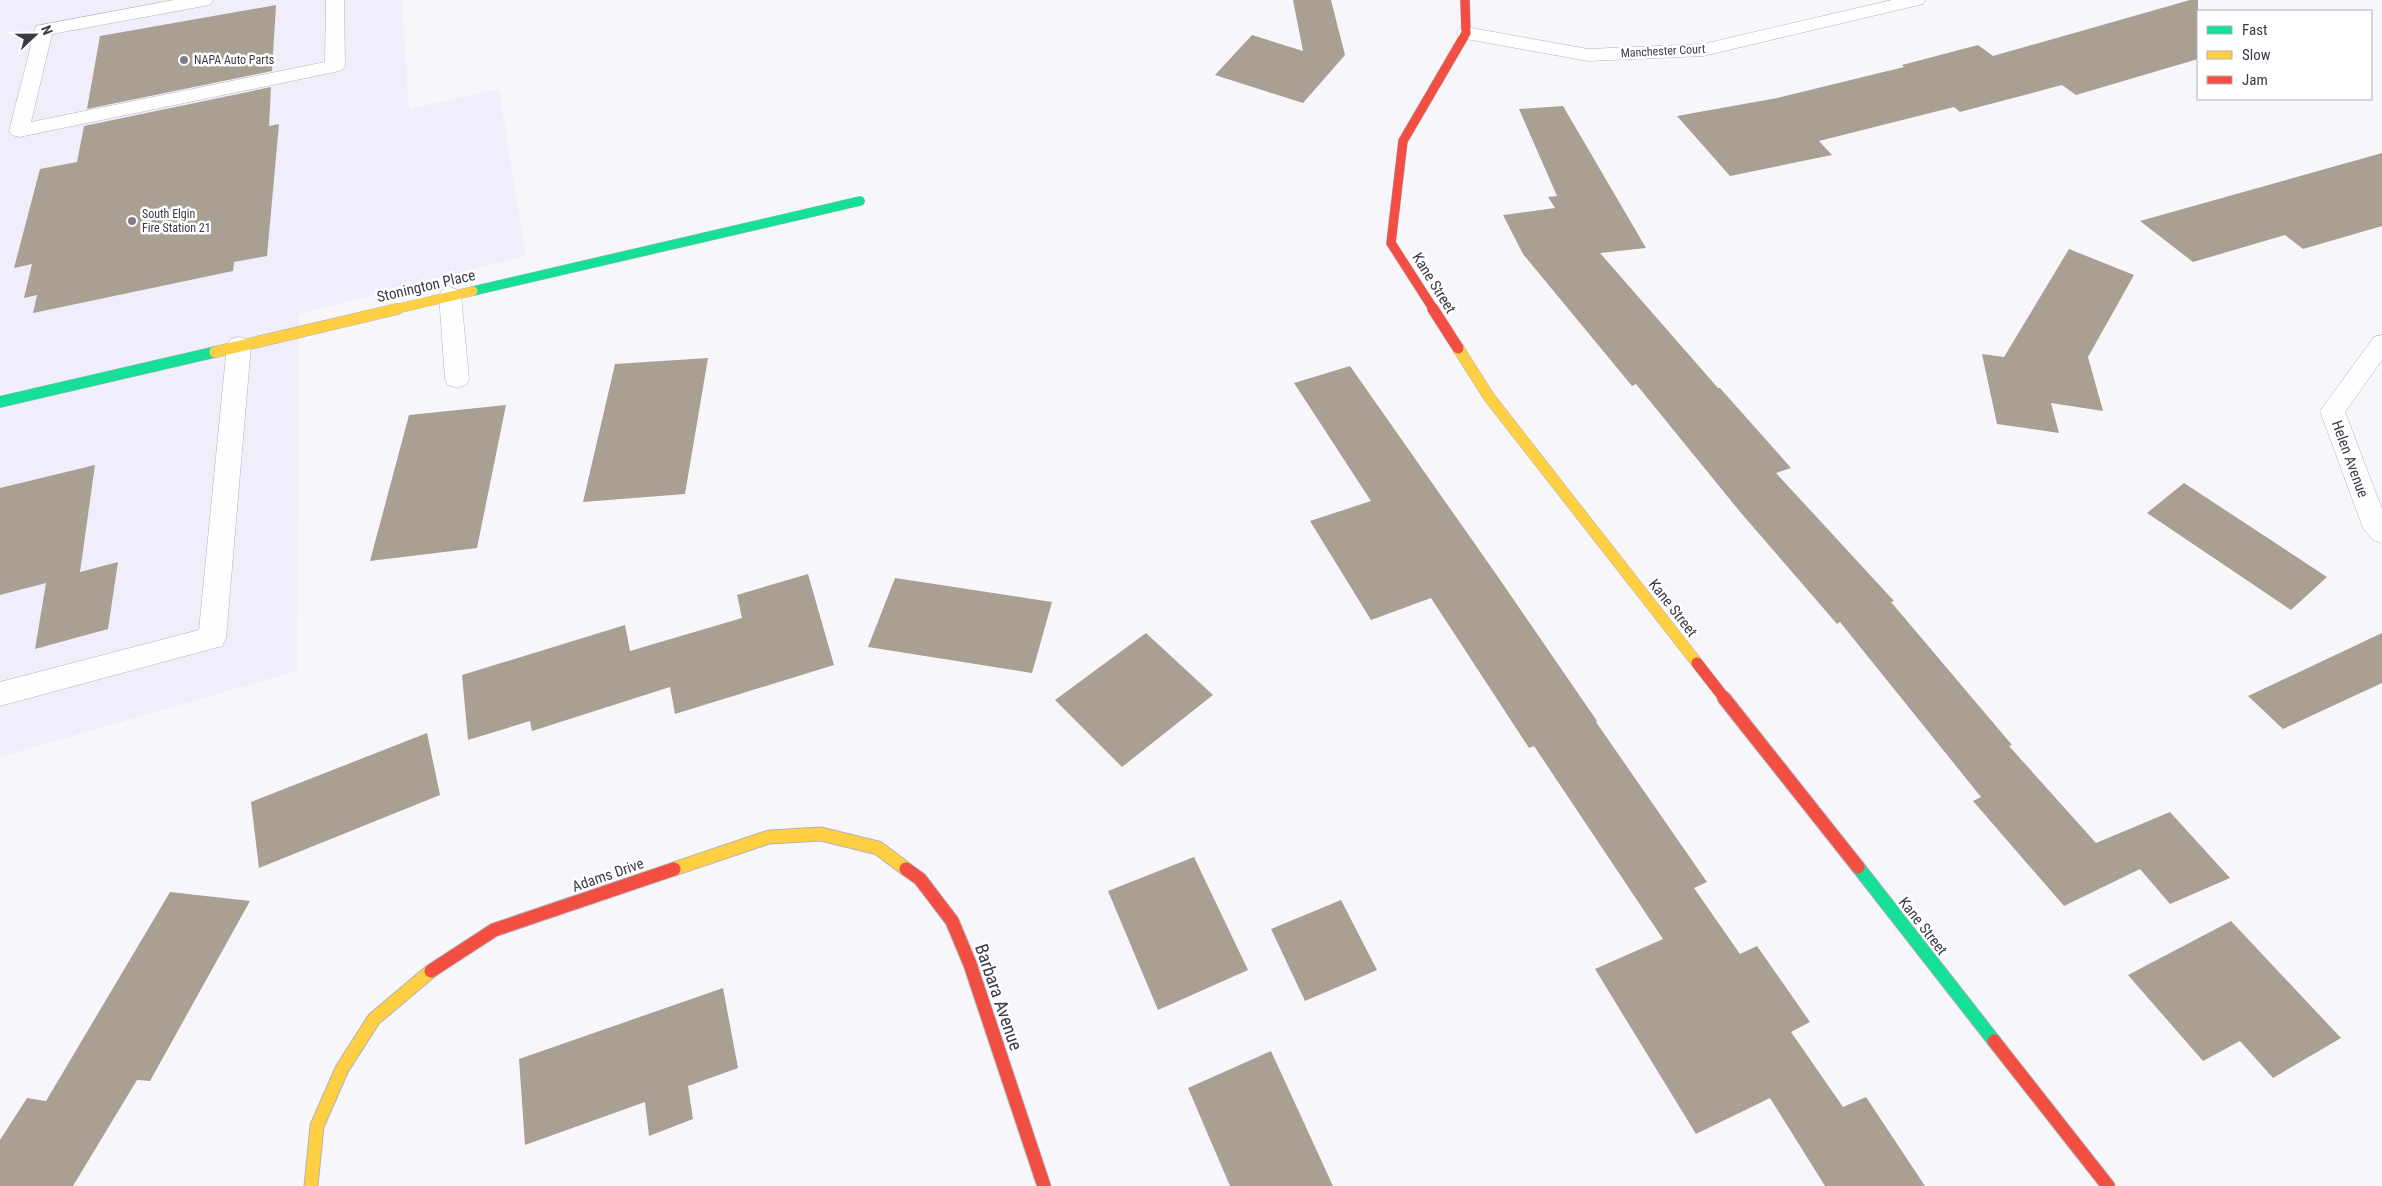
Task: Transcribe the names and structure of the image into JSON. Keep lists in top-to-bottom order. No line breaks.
{"streets":{"street":["Manchester Court","Kane Street","Stonington Place","Helen Avenue","Adams Drive","Barbara Avenue"]},"crossings":[["Manchester Court","Kane Street"],["Adams Drive","Barbara Avenue"]],"places":["NAPA Auto Parts","South Elgin Fire Station 21"],"legend":["Fast","Slow","Jam"],"north":"right"}
